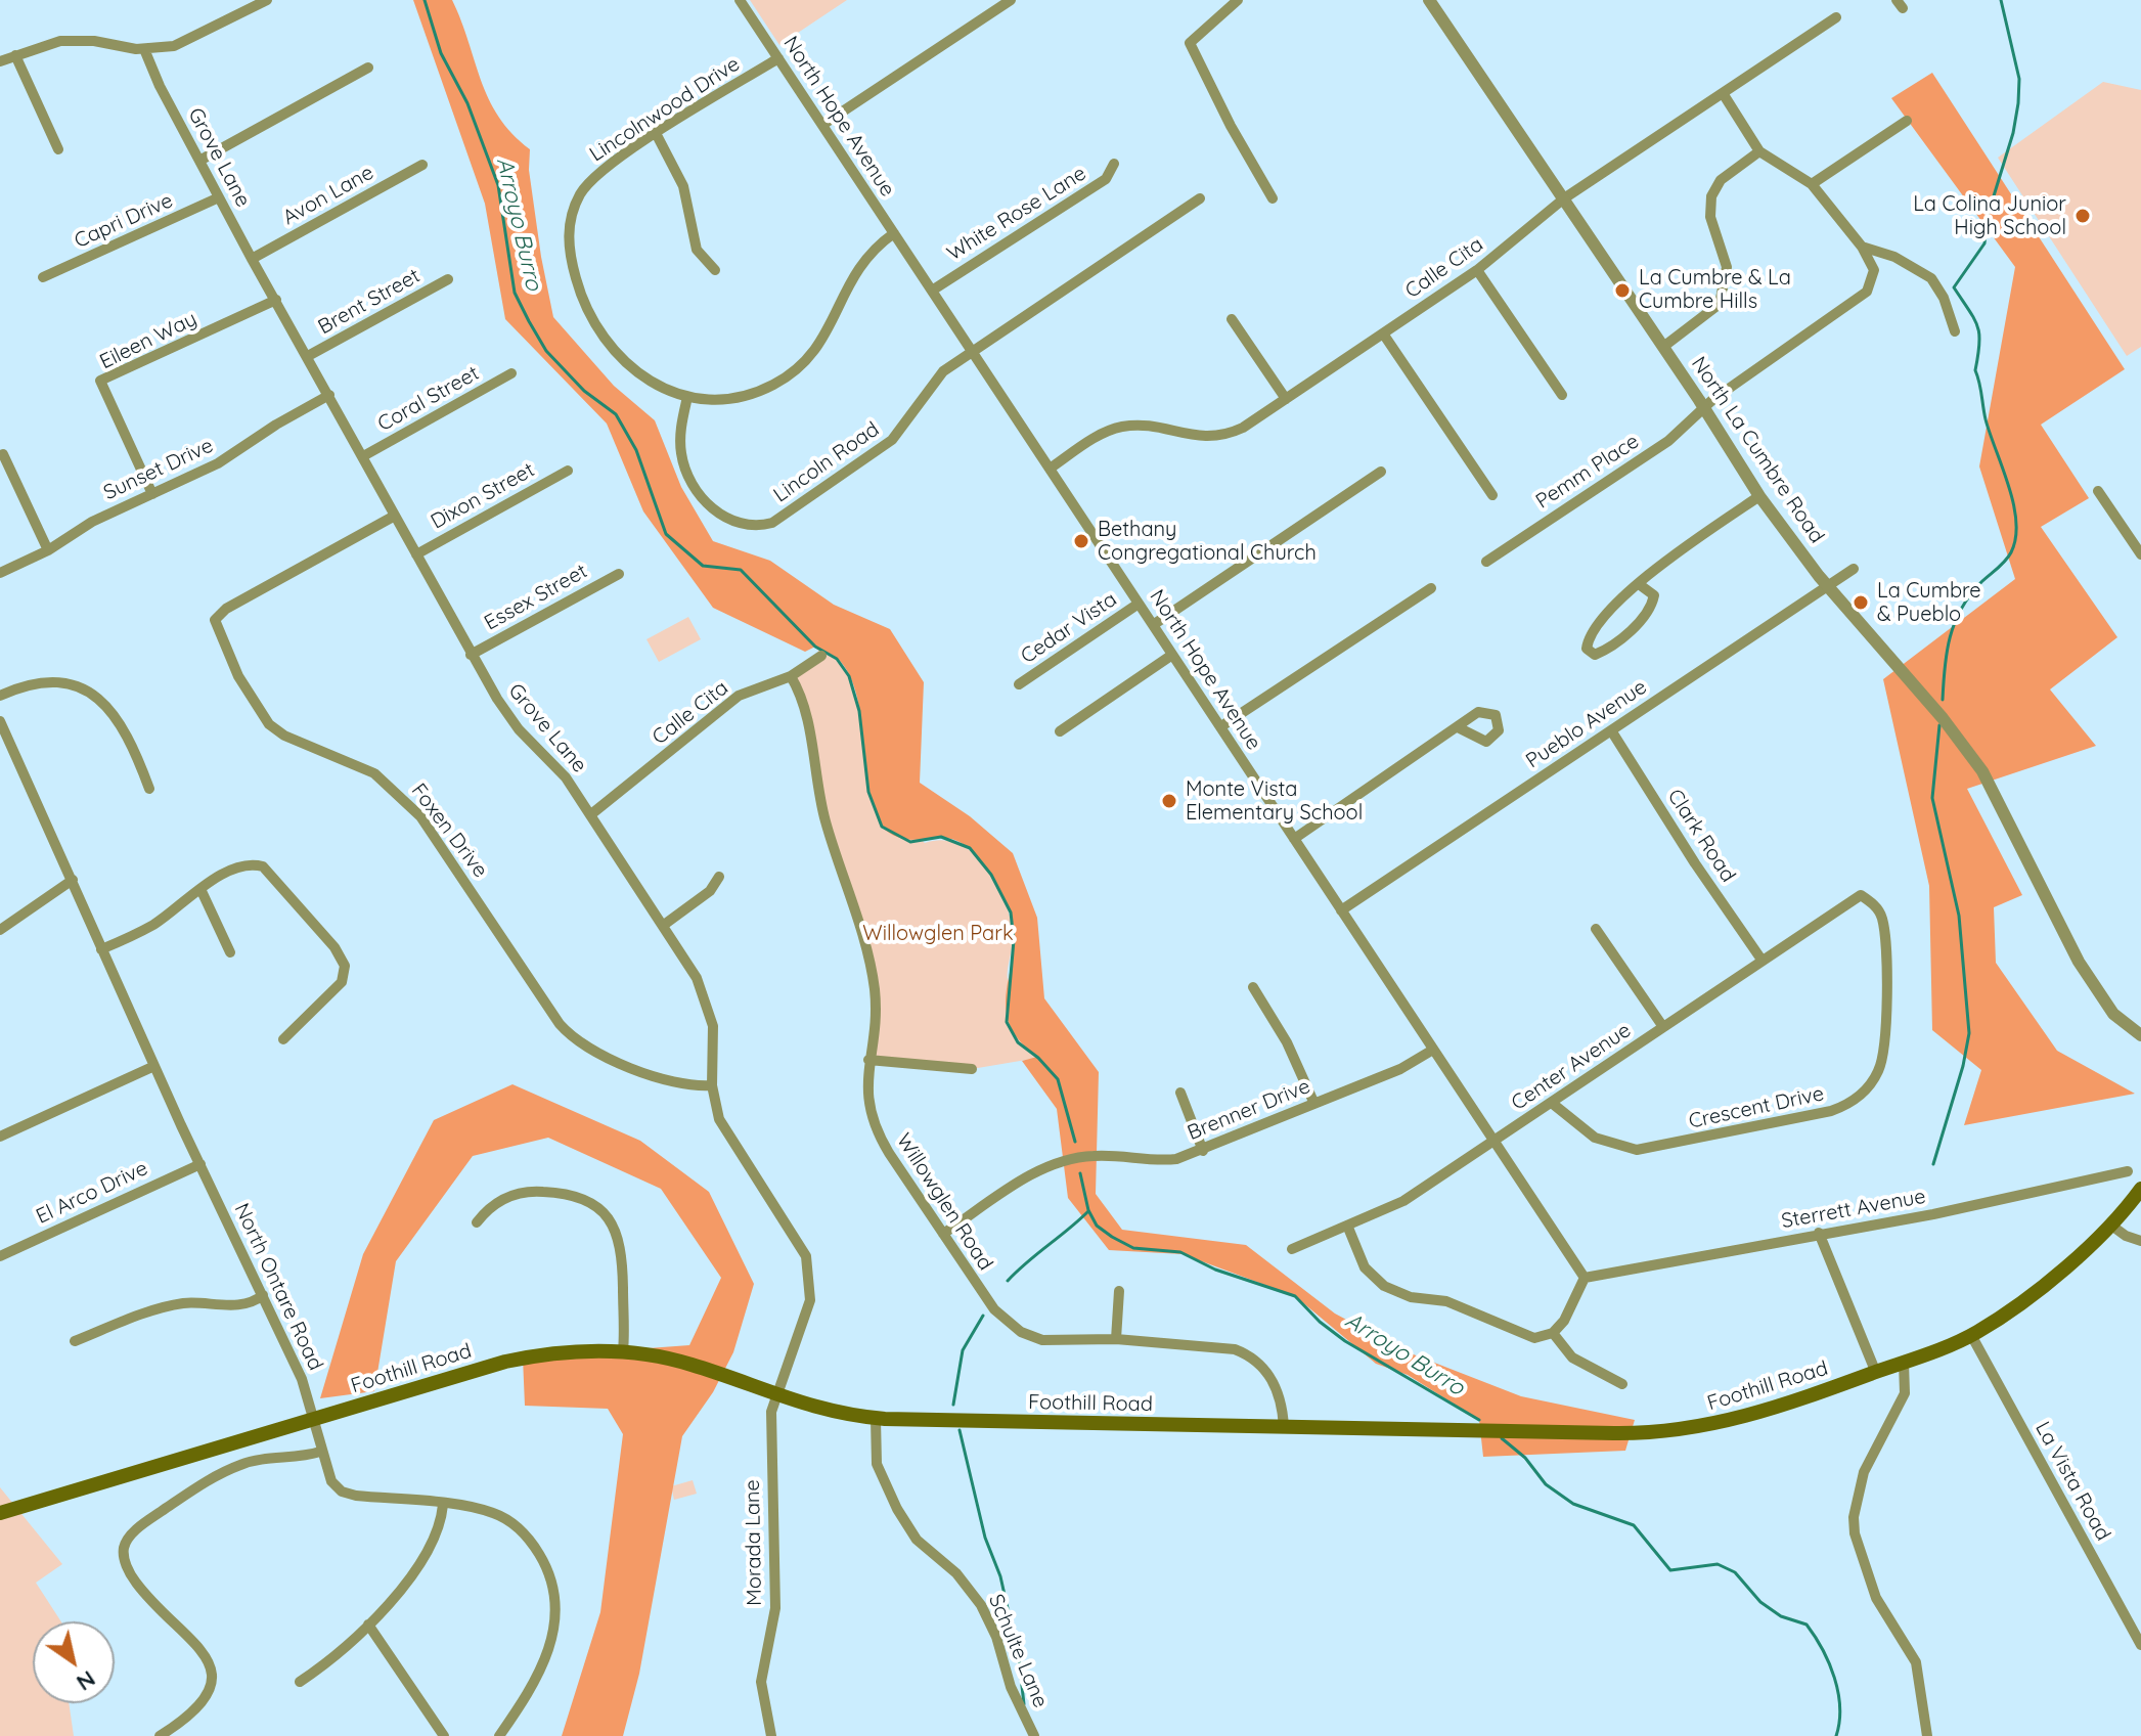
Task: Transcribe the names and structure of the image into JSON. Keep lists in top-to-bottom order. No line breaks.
{"streets":{"main road":["Foothill Road"],"street":["Lincolnwood Drive","North Hope Avenue","Grove Lane","Avon Lane","White Rose Lane","Capri Drive","Calle Cita","Brent Street","Eileen Way","Coral Street","North La Cumbre Road","Lincoln Road","Sunset Drive","Pemm Place","Dixon Street","Essex Street","Cedar Vista","Pueblo Avenue","Foxen Drive","Clark Road","Center Avenue","Crescent Drive","Brenner Drive","El Arco Drive","Willowglen Road","Sterrett Avenue","North Ontare Road","La Vista Road","Morada Lane","Schulte Lane"]},"crossings":[["Lincolnwood Drive","North Hope Avenue"],["Lincolnwood Drive","Lincoln Road"],["North Hope Avenue","White Rose Lane"],["North Hope Avenue","Calle Cita"],["North Hope Avenue","Lincoln Road"],["North Hope Avenue","Cedar Vista"],["North Hope Avenue","Pueblo Avenue"],["North Hope Avenue","Center Avenue"],["North Hope Avenue","Brenner Drive"],["North Hope Avenue","Sterrett Avenue"],["Grove Lane","Avon Lane"],["Grove Lane","Capri Drive"],["Grove Lane","Calle Cita"],["Grove Lane","Brent Street"],["Grove Lane","Eileen Way"],["Grove Lane","Coral Street"],["Grove Lane","Sunset Drive"],["Grove Lane","Dixon Street"],["Grove Lane","Essex Street"],["Grove Lane","Foxen Drive"],["Grove Lane","Foothill Road"],["Grove Lane","Morada Lane"],["Calle Cita","North La Cumbre Road"],["Calle Cita","Willowglen Road"],["Eileen Way","Sunset Drive"],["North La Cumbre Road","Pemm Place"],["North La Cumbre Road","Pueblo Avenue"],["Pueblo Avenue","Clark Road"],["Clark Road","Center Avenue"],["Center Avenue","Crescent Drive"],["Brenner Drive","Willowglen Road"],["El Arco Drive","North Ontare Road"],["Willowglen Road","Foothill Road"],["North Ontare Road","Foothill Road"],["Foothill Road","La Vista Road"],["Foothill Road","Morada Lane"],["Foothill Road","Schulte Lane"]],"water":["Arroyo Burro"],"parks":["Willowglen Park"],"places":["La Colina Junior High School","La Cumbre & La Cumbre Hills","Bethany Congregational Church","La Cumbre & Pueblo","Monte Vista Elementary School"],"north":"bottom right"}
